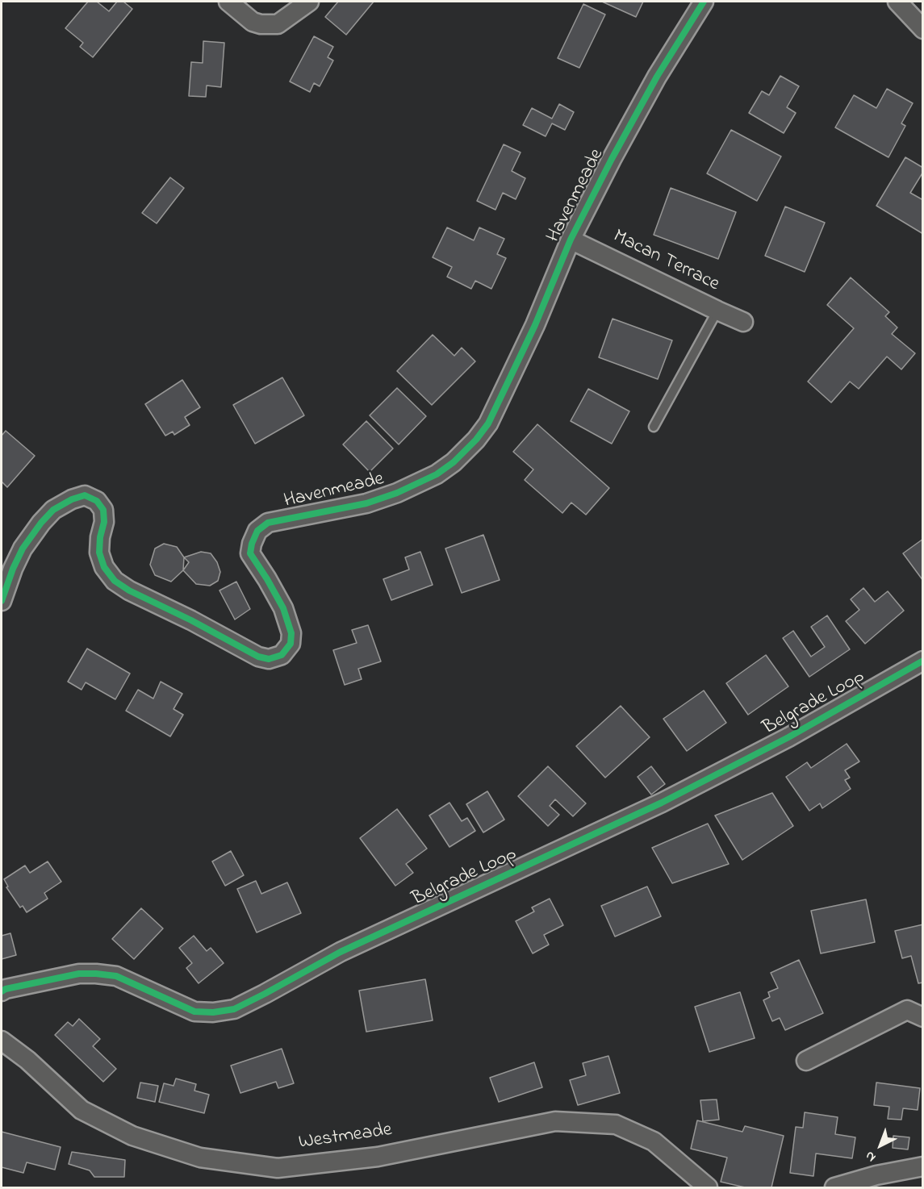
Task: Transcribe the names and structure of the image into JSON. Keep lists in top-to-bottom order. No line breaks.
{"streets":{"street":["Havenmeade","Macan Terrace","Belgrade Loop","Westmeade"]},"crossings":[["Havenmeade","Macan Terrace"]],"north":"bottom left"}
